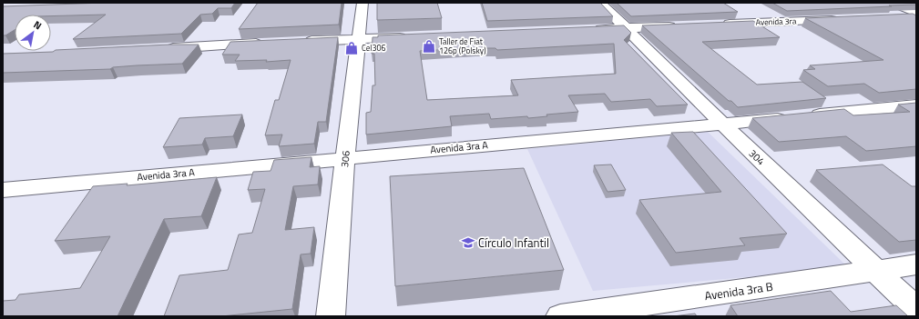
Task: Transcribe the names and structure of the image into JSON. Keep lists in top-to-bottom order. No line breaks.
{"streets":{"street":["Avenida 3ra","Avenida 3ra A","304","306","Avenida 3ra B"]},"crossings":[["Avenida 3ra A","304"],["Avenida 3ra A","306"],["304","Avenida 3ra B"]],"places":{"shop":["Taller de Fiat 126p (Polsky)","Cel306"],"school or university":["Círculo Infantil"]},"north":"top right"}
